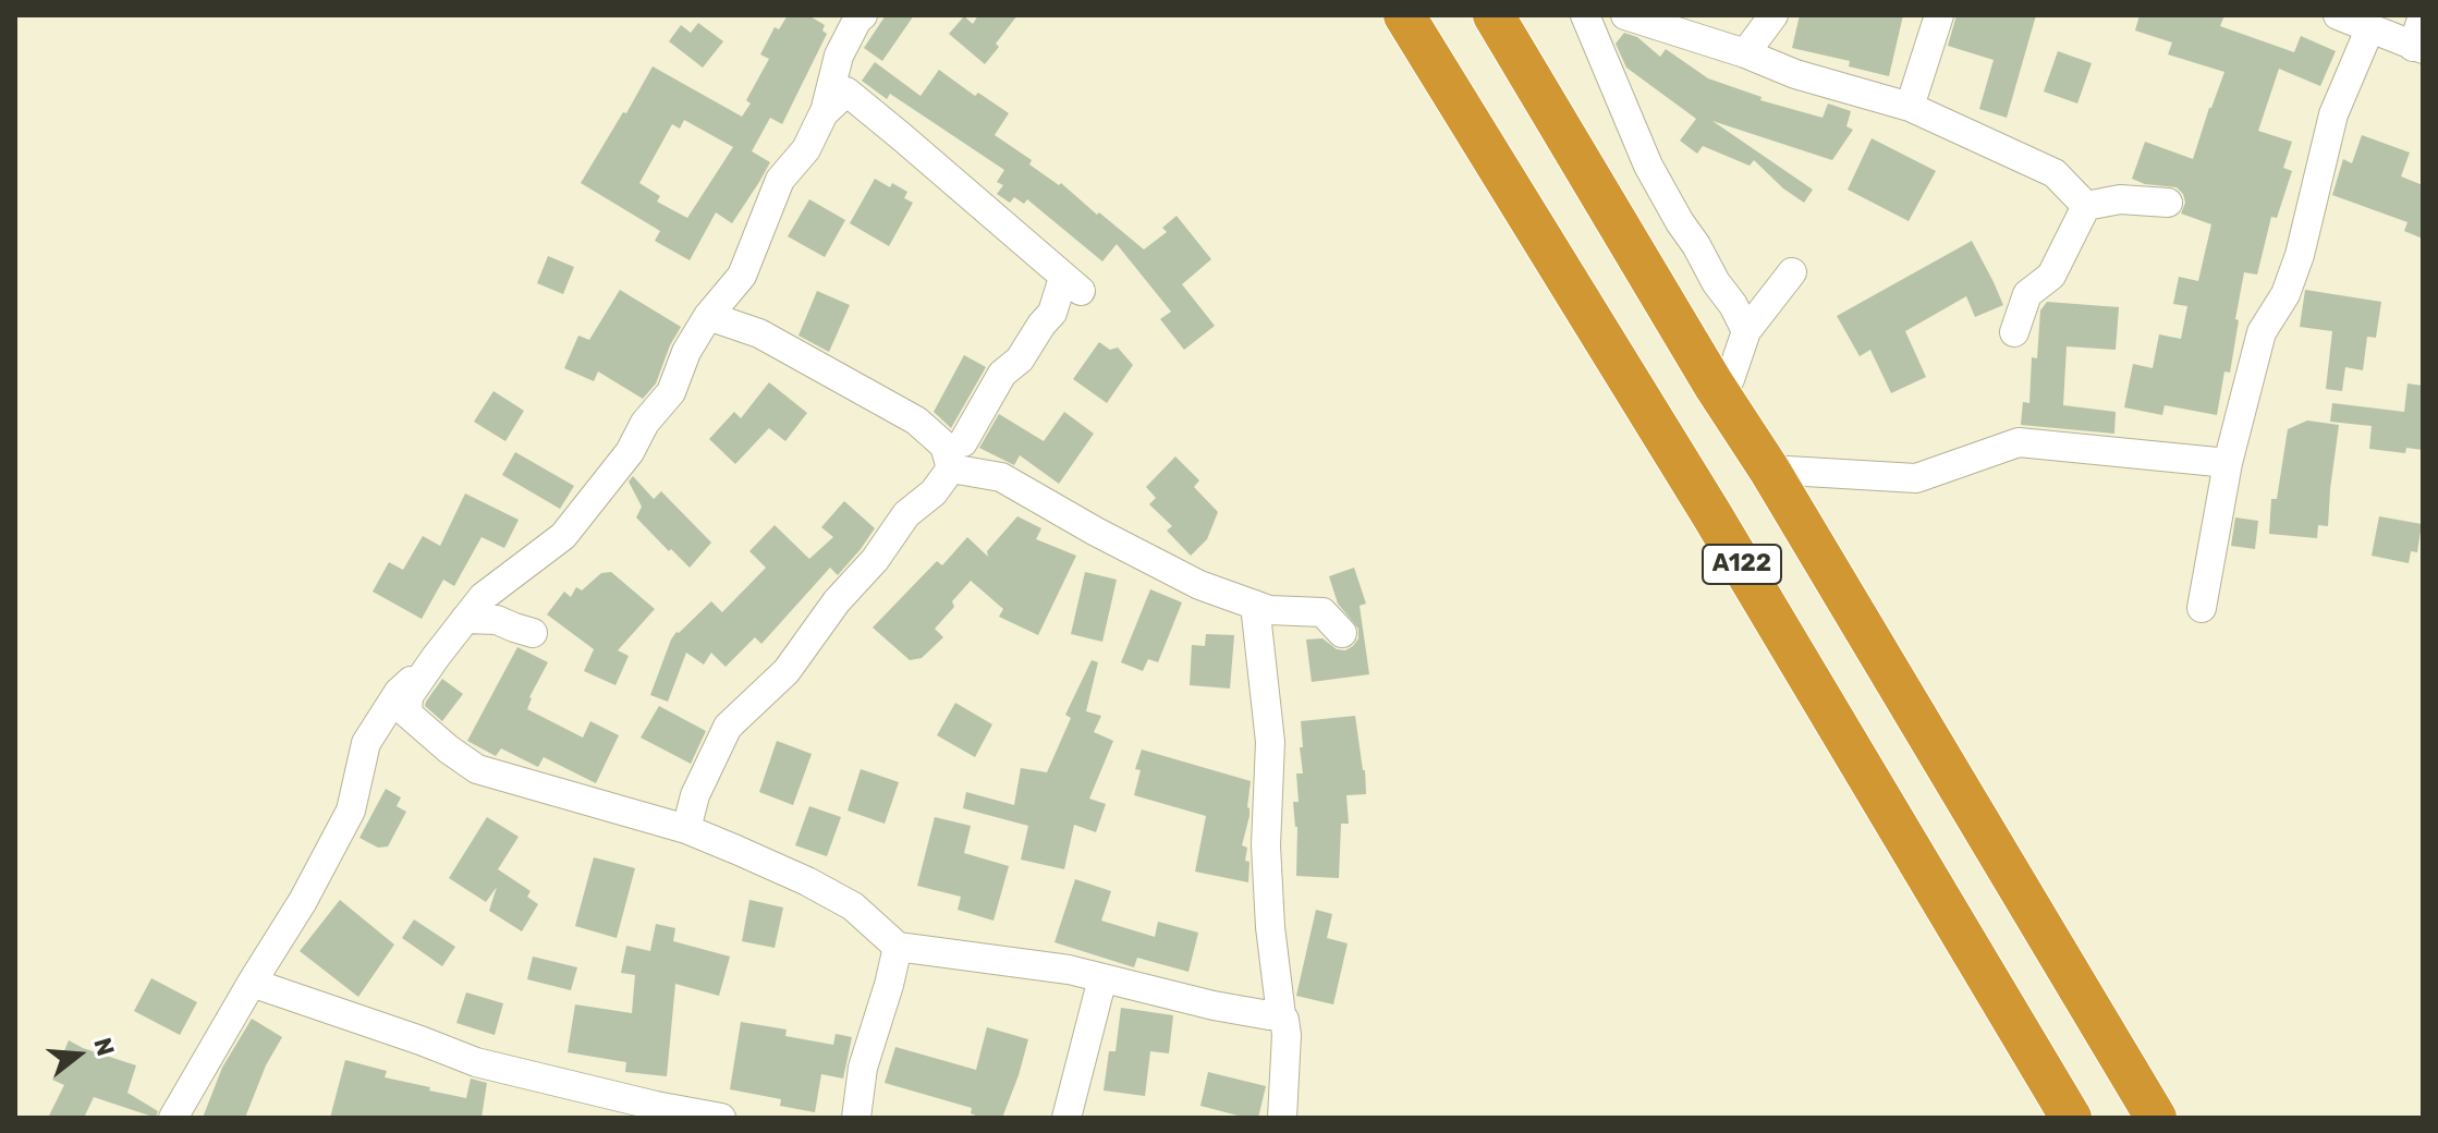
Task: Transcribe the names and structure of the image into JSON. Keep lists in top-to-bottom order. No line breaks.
{"streets":{"highway":["A122"]},"north":"right"}
